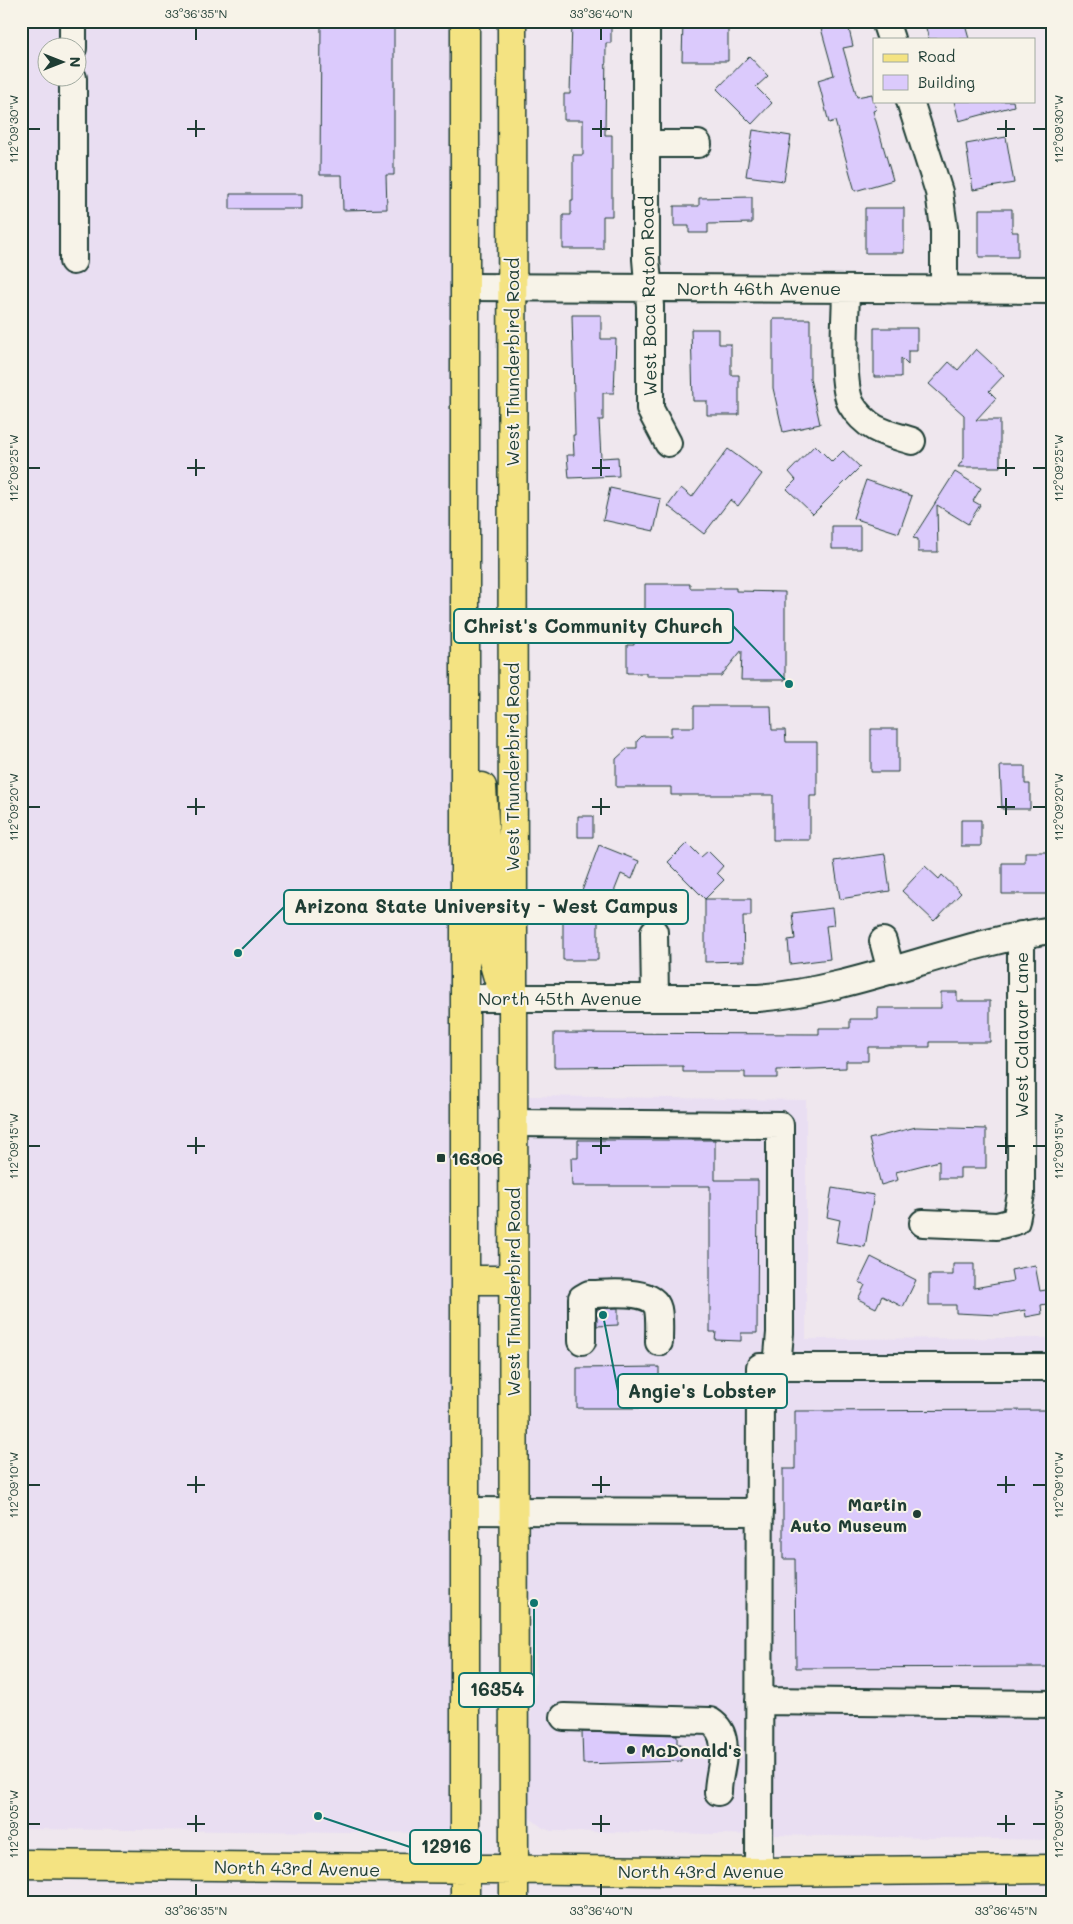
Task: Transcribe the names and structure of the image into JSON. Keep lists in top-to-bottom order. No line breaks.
{"streets":{"main road":["West Thunderbird Road","North 43rd Avenue"],"street":["North 46th Avenue","West Boca Raton Road","North 45th Avenue","West Calavar Lane"]},"crossings":[["North 46th Avenue","West Boca Raton Road"],["North 46th Avenue","West Thunderbird Road"],["West Thunderbird Road","North 45th Avenue"],["West Thunderbird Road","North 43rd Avenue"],["North 45th Avenue","West Calavar Lane"]],"places":{"other":["Christ's Community Church","Arizona State University - West Campus","Angie's Lobster","Martin Auto Museum","16354","McDonald's","12916"],"transit":["16306"]},"legend":["Road","Building"],"north":"right","coordinates":["33°36'35\"N","33°36'40\"N","112°09'30\"W","112°09'25\"W","112°09'20\"W","112°09'15\"W","112°09'10\"W","112°09'05\"W","33°36'45\"N"]}
